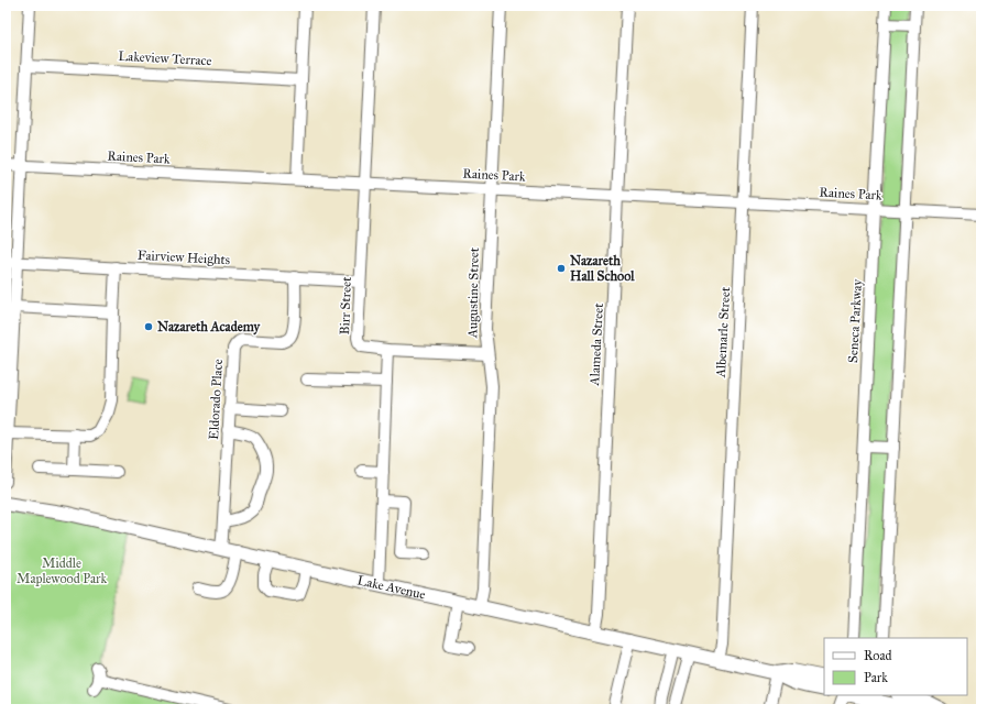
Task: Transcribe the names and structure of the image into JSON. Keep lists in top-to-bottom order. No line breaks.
{"streets":{"main road":["Lake Avenue"],"street":["Lakeview Terrace","Raines Park","Fairview Heights","Augustine Street","Birr Street","Seneca Parkway","Albemarle Street","Alameda Street","Eldorado Place"]},"crossings":[["Raines Park","Augustine Street"],["Raines Park","Birr Street"],["Raines Park","Seneca Parkway"],["Raines Park","Albemarle Street"],["Raines Park","Alameda Street"],["Fairview Heights","Birr Street"],["Fairview Heights","Eldorado Place"],["Augustine Street","Birr Street"],["Augustine Street","Lake Avenue"],["Albemarle Street","Lake Avenue"],["Alameda Street","Lake Avenue"],["Eldorado Place","Lake Avenue"]],"parks":["Middle Maplewood Park"],"places":["Nazareth Hall School","Nazareth Academy"],"legend":["Road","Park"]}
